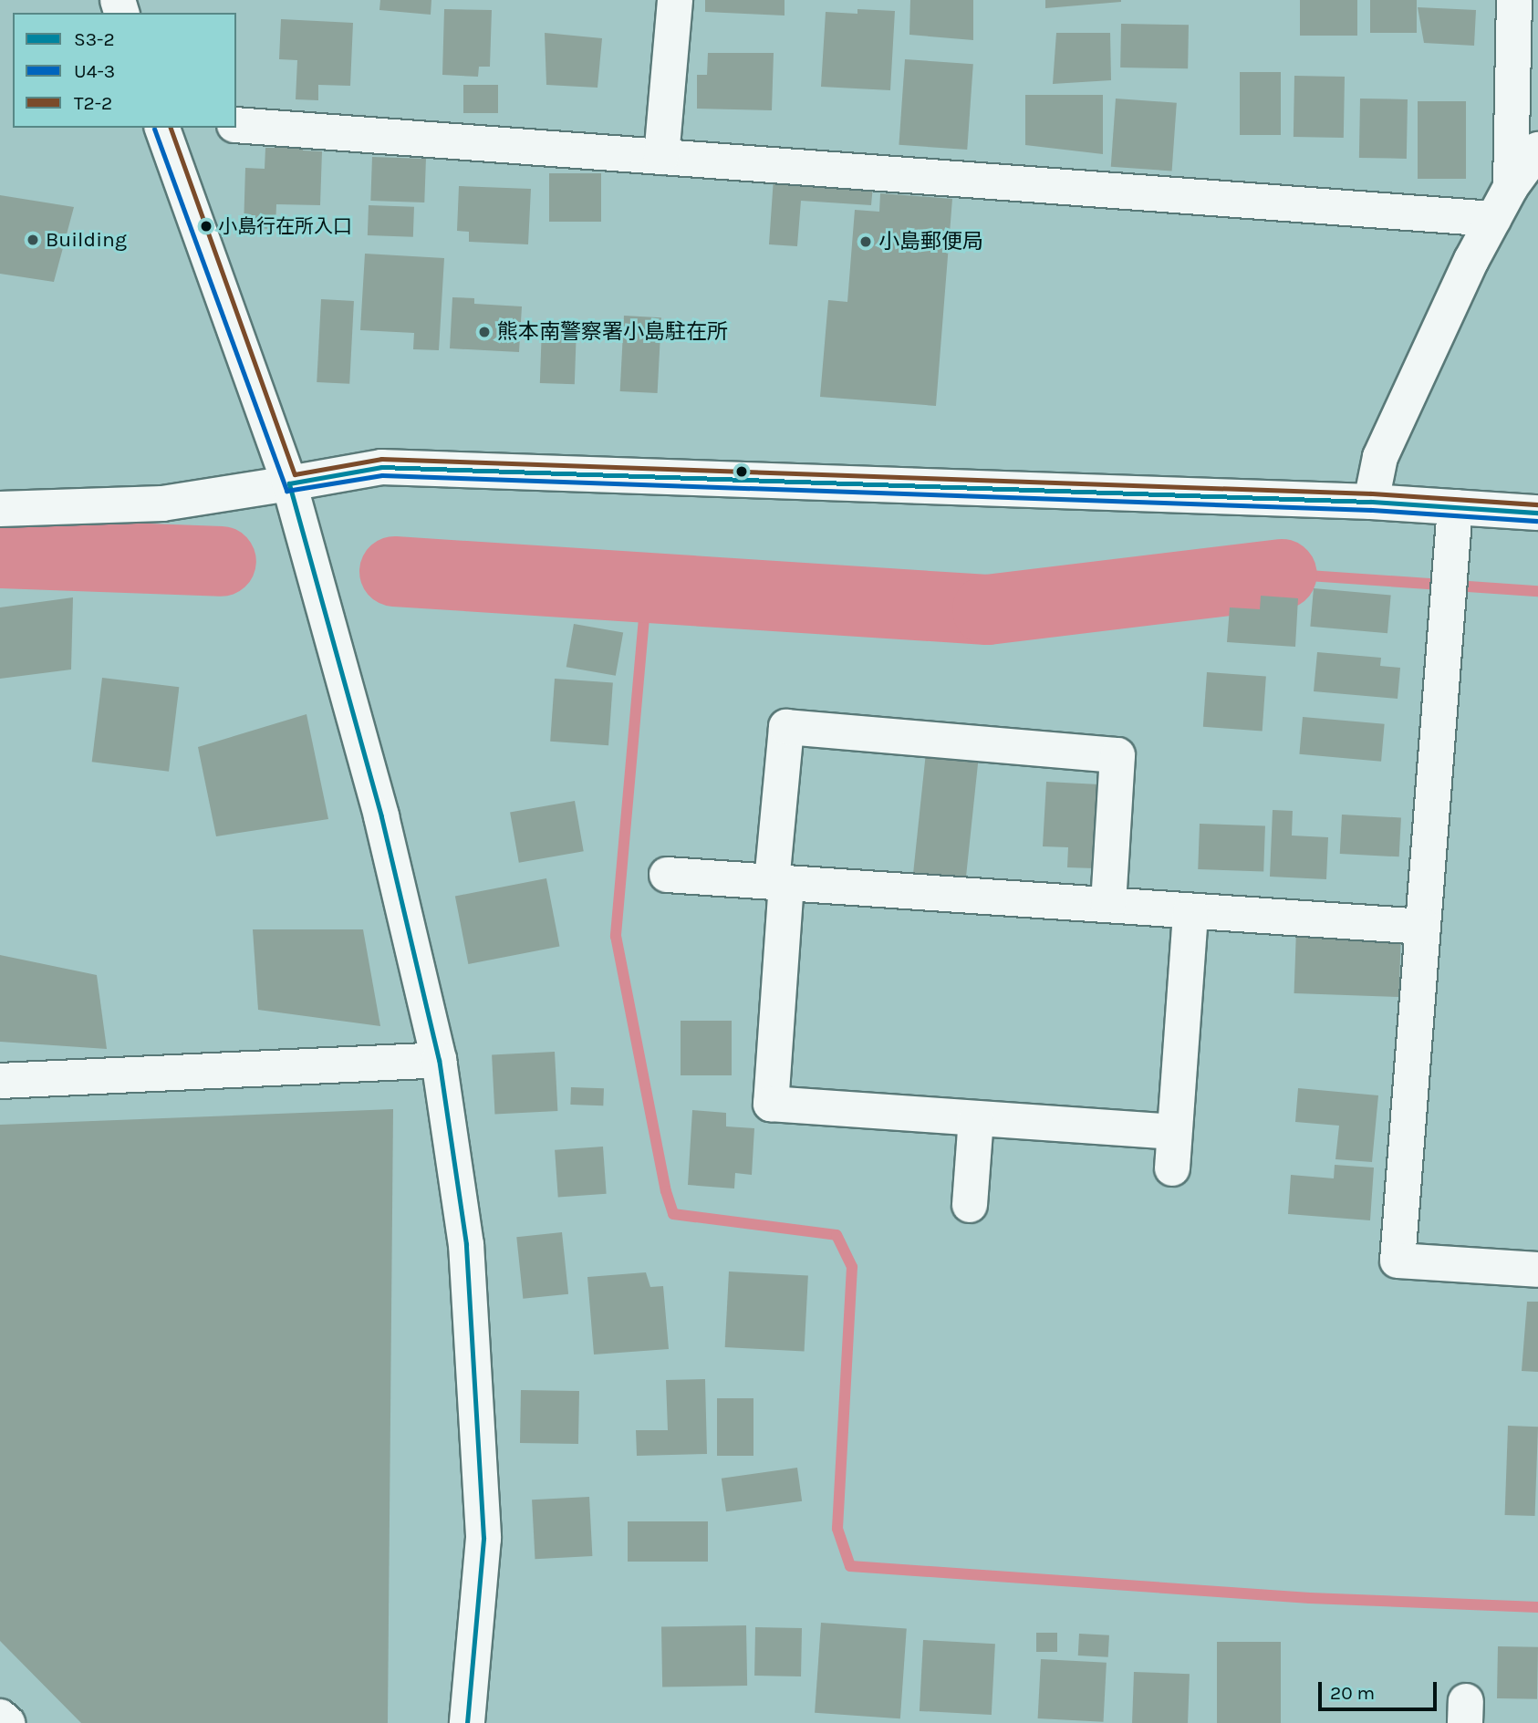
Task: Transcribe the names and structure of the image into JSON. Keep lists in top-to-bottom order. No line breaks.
{"places":["小島行在所入口","Building","小島郵便局","熊本南警察署小島駐在所"],"lines":["transit line T2-2","transit line U4-3","transit line S3-2"],"legend":["S3-2","U4-3","T2-2"],"scale_bar":"20 m"}
